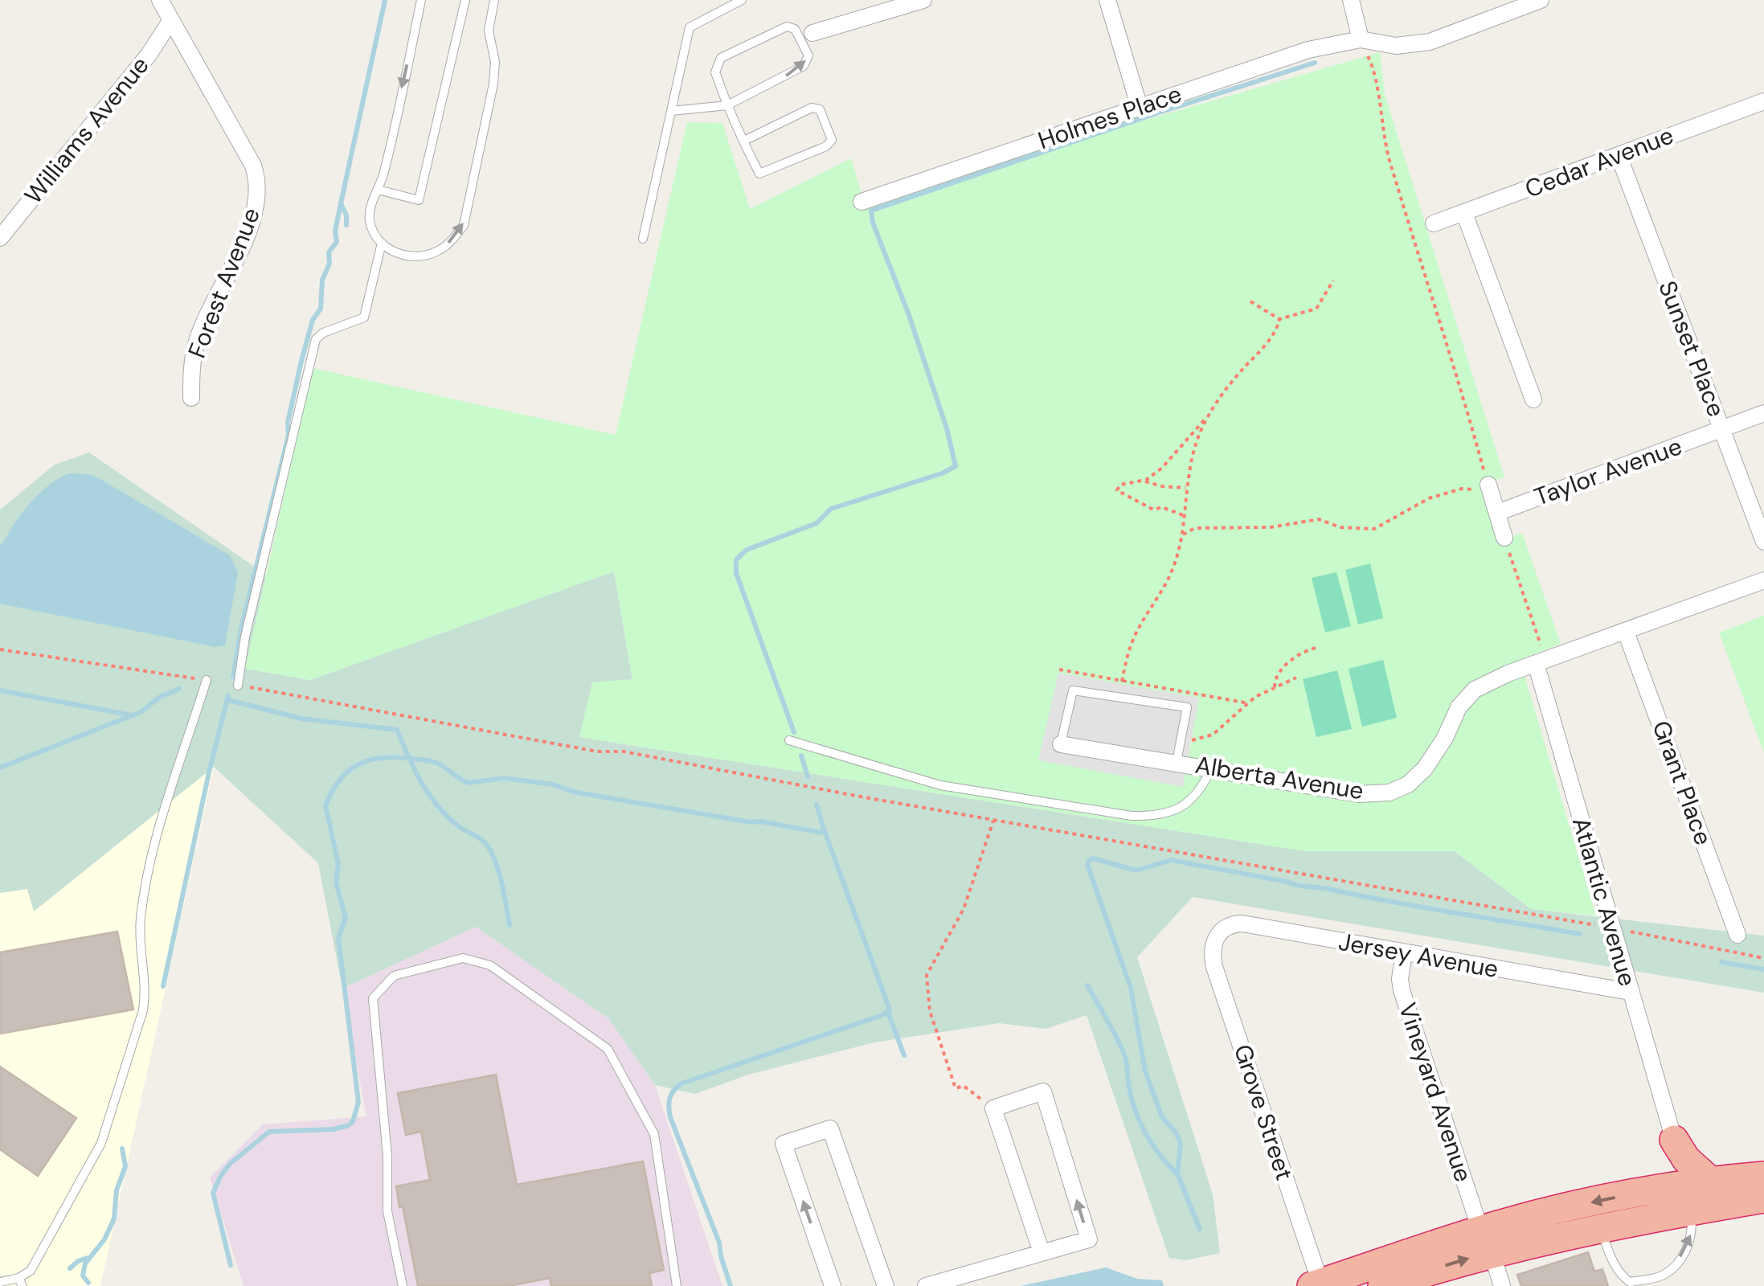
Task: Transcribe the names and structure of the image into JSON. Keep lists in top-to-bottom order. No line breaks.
{"streets":{"street":["Holmes Place","Williams Avenue","Cedar Avenue","Forest Avenue","Sunset Place","Taylor Avenue","Alberta Avenue","Grant Place","Atlantic Avenue","Jersey Avenue","Vineyard Avenue","Grove Street"]},"crossings":[["Williams Avenue","Forest Avenue"],["Cedar Avenue","Sunset Place"],["Sunset Place","Taylor Avenue"],["Alberta Avenue","Grant Place"],["Alberta Avenue","Atlantic Avenue"],["Atlantic Avenue","Jersey Avenue"],["Jersey Avenue","Vineyard Avenue"],["Jersey Avenue","Grove Street"]]}
